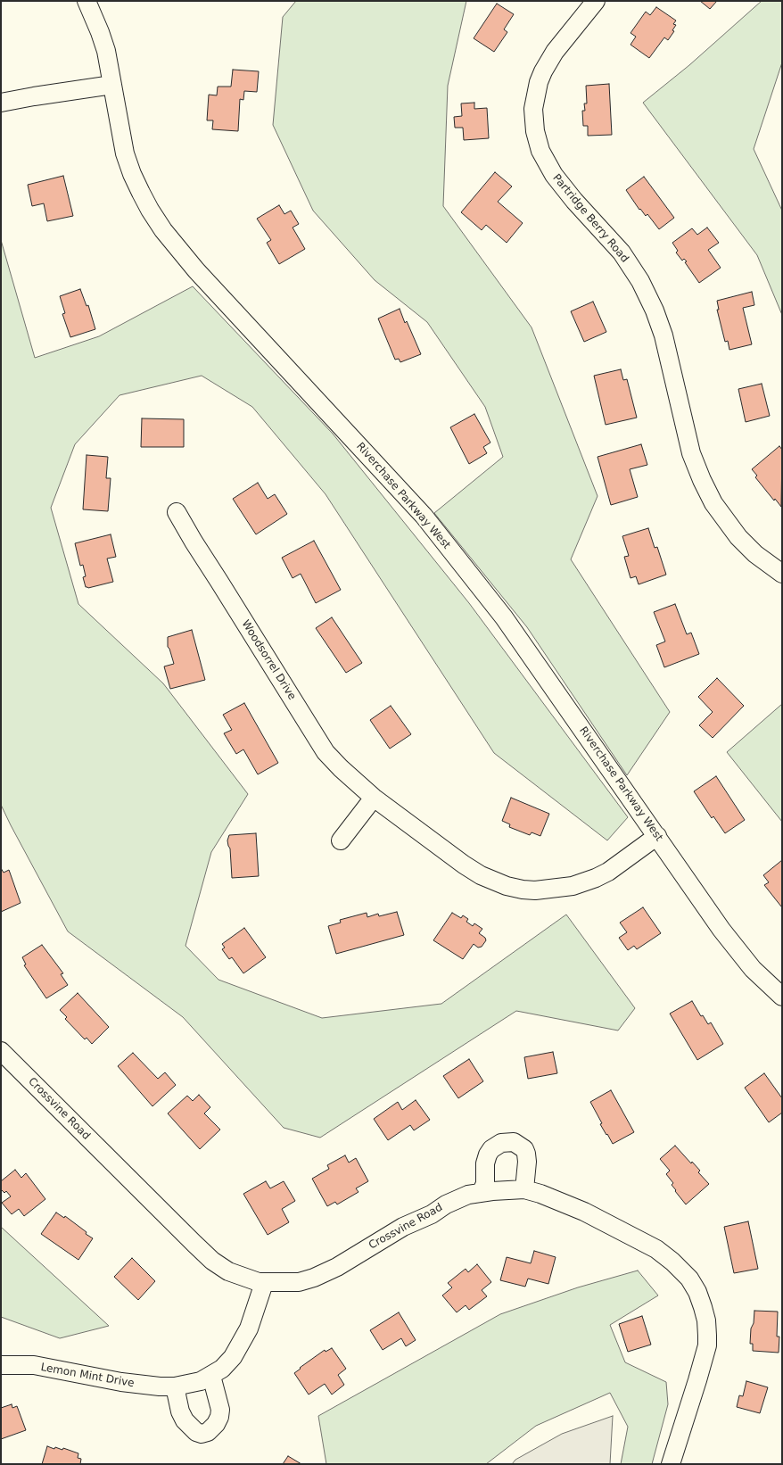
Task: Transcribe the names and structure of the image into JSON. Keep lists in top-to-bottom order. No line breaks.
{"streets":{"street":["Partridge Berry Road","Riverchase Parkway West","Woodsorrel Drive","Crossvine Road","Lemon Mint Drive"]},"crossings":[["Riverchase Parkway West","Woodsorrel Drive"],["Crossvine Road","Lemon Mint Drive"]]}
